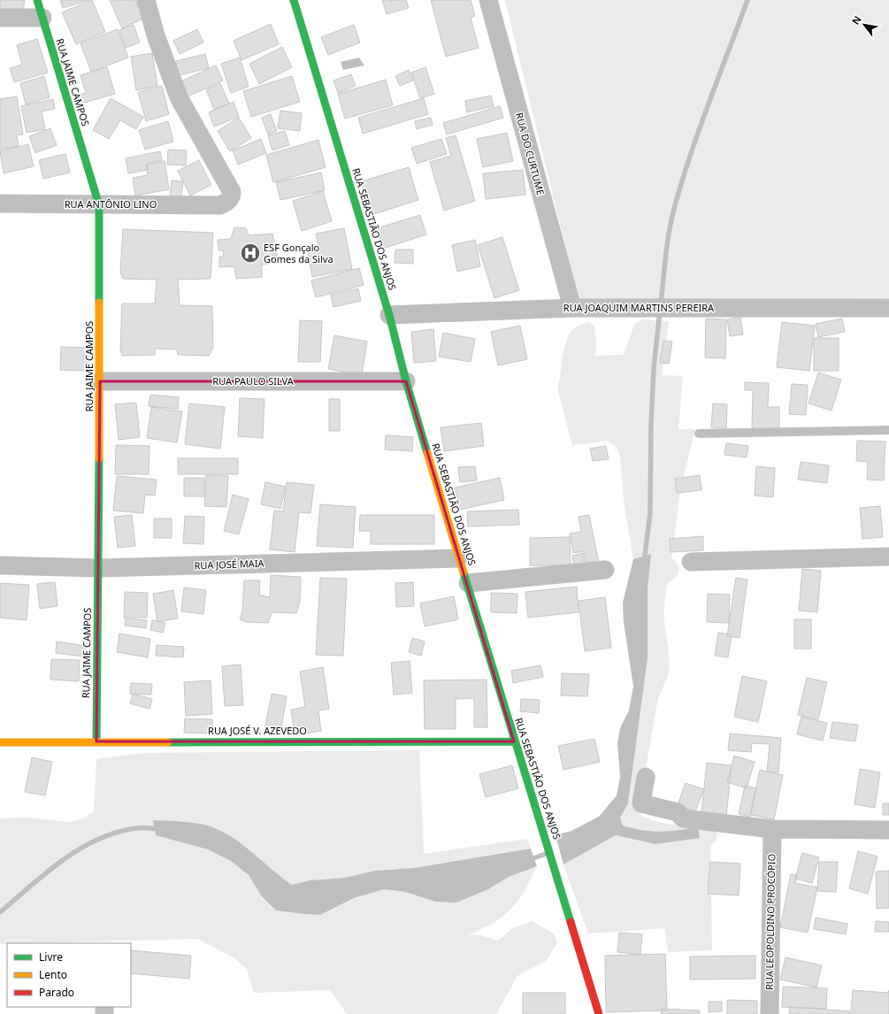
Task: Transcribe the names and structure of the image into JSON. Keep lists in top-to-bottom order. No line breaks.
{"streets":{"street":["RUA JAIME CAMPOS","RUA DO CURTUME","RUA ANTÔNIO LINO","RUA SEBASTIÃO DOS ANJOS","RUA JOAQUIM MARTINS PEREIRA","RUA PAULO SILVA","RUA JOSÉ MAIA","RUA JOSÉ V. AZEVEDO","RUA LEOPOLDINO PROCÓPIO"]},"crossings":[["RUA JAIME CAMPOS","RUA ANTÔNIO LINO"],["RUA JAIME CAMPOS","RUA PAULO SILVA"],["RUA JAIME CAMPOS","RUA JOSÉ MAIA"],["RUA JAIME CAMPOS","RUA JOSÉ V. AZEVEDO"],["RUA DO CURTUME","RUA JOAQUIM MARTINS PEREIRA"],["RUA SEBASTIÃO DOS ANJOS","RUA JOAQUIM MARTINS PEREIRA"],["RUA SEBASTIÃO DOS ANJOS","RUA PAULO SILVA"],["RUA SEBASTIÃO DOS ANJOS","RUA JOSÉ MAIA"],["RUA SEBASTIÃO DOS ANJOS","RUA JOSÉ V. AZEVEDO"]],"places":{"hospital":["ESF Gonçalo Gomes da Silva"]},"legend":["Livre","Lento","Parado"],"north":"top left"}
